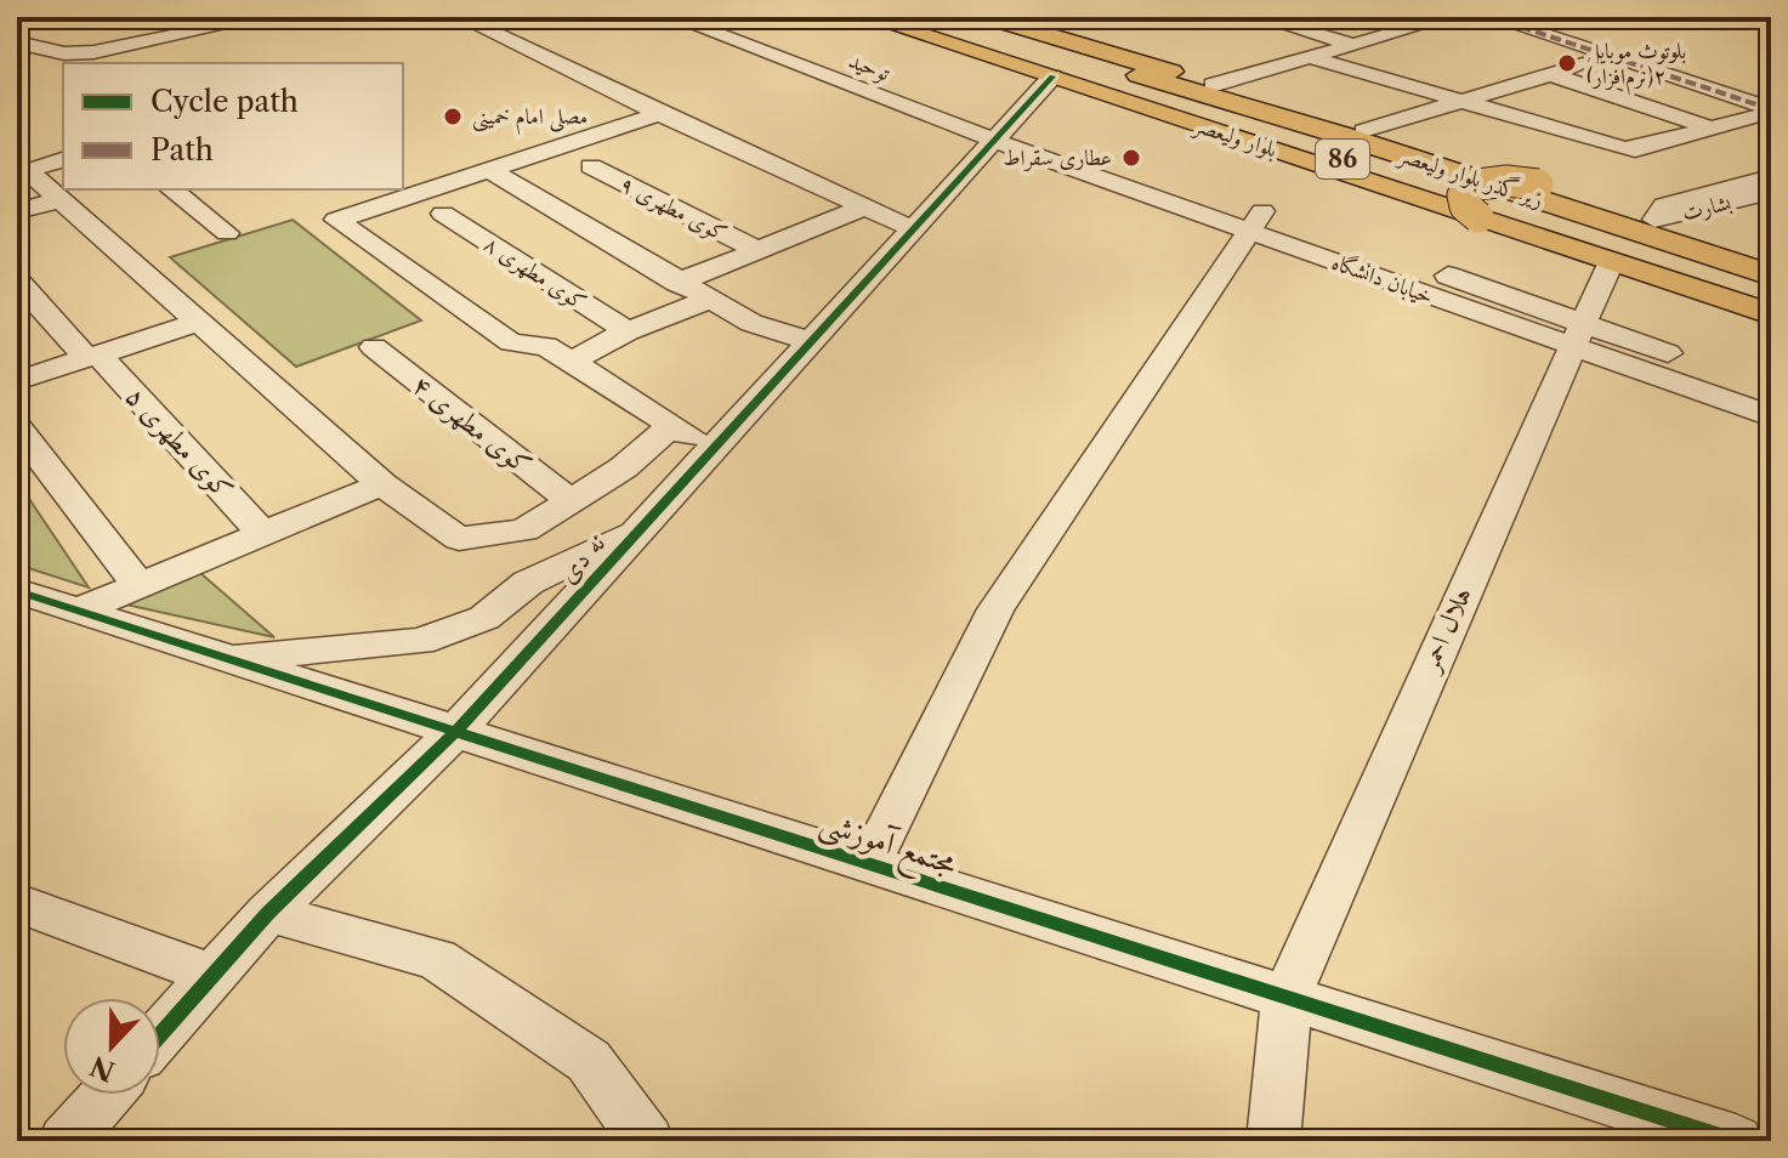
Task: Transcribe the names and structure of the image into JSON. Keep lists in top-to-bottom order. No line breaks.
{"streets":{"main road":["بلوار ولیعصر","86","زیر گذر بلوار ولیعصر"],"street":["توحید","بشارت","کوی مطهری ۹","کوی مطهری ۸","خیابان دانشگاه","کوی مطهری ۴","کوی مطهری ۵","نه دی","هلال احمر","مجتمع آموزشی"]},"crossings":[["توحید","خیابان دانشگاه"],["توحید","نه دی"],["بلوار ولیعصر","بشارت"],["بلوار ولیعصر","نه دی"],["بلوار ولیعصر","هلال احمر"],["خیابان دانشگاه","نه دی"],["خیابان دانشگاه","هلال احمر"],["نه دی","مجتمع آموزشی"],["هلال احمر","مجتمع آموزشی"]],"places":["بلوتوث موبایل (نرم‌افزار)۲","مصلی امام خمینی","عطاری سقراط"],"legend":["Cycle path","Path"],"north":"bottom"}
